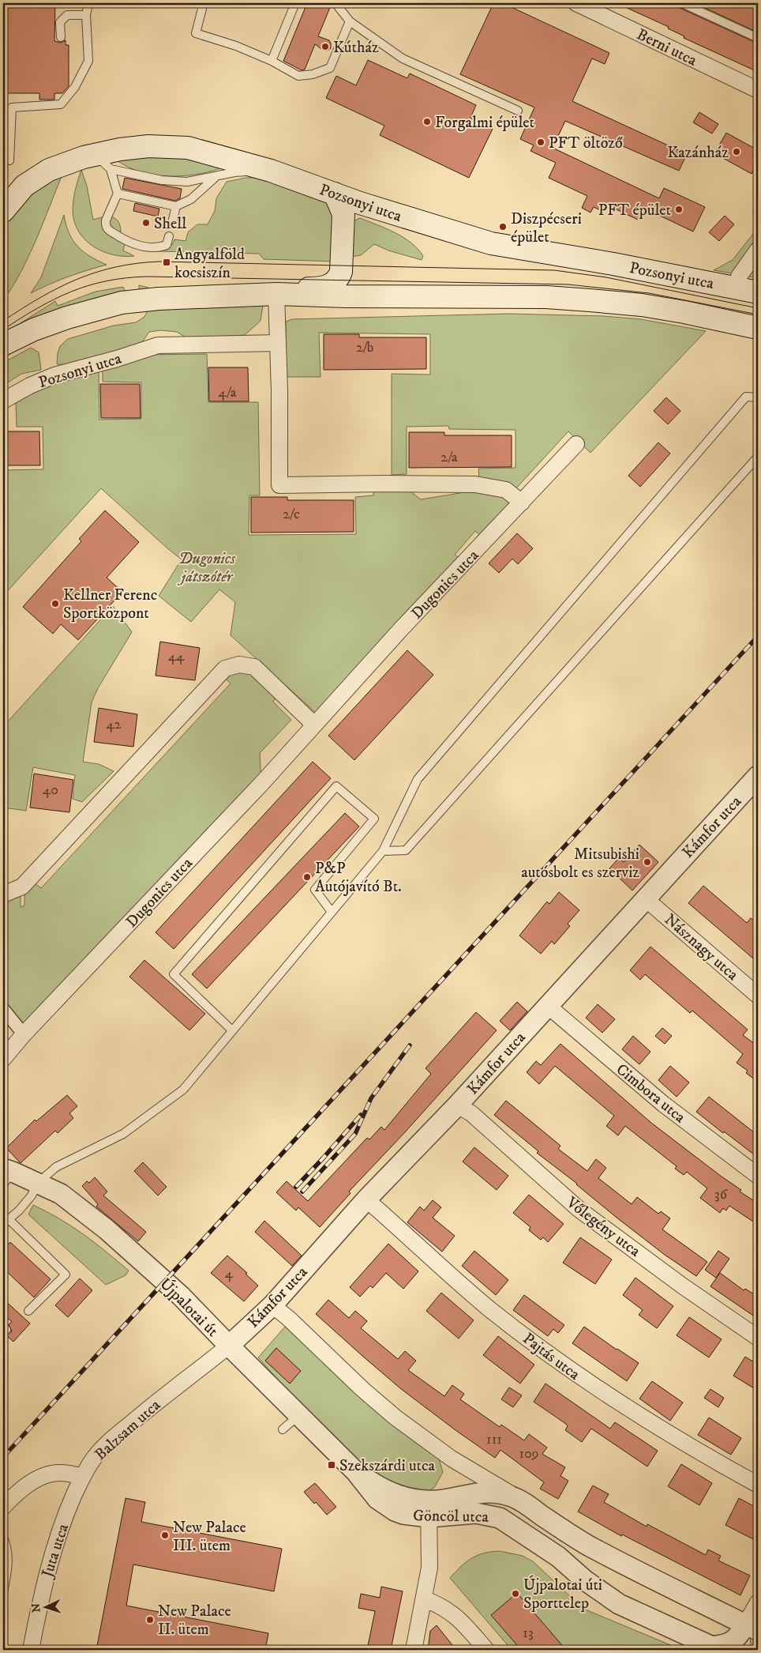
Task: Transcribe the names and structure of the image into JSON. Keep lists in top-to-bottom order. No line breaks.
{"streets":{"main road":["Pozsonyi utca"],"street":["Berni utca","Dugonics utca","Kámfor utca","Násznagy utca","Cimbora utca","Vőlegény utca","Újpalotai út","Pajtás utca","Balzsam utca","Göncöl utca","Juta utca"]},"crossings":[["Kámfor utca","Násznagy utca"],["Kámfor utca","Cimbora utca"],["Kámfor utca","Vőlegény utca"],["Kámfor utca","Újpalotai út"],["Kámfor utca","Pajtás utca"],["Kámfor utca","Balzsam utca"],["Kámfor utca","Göncöl utca"],["Újpalotai út","Balzsam utca"],["Újpalotai út","Göncöl utca"],["Balzsam utca","Juta utca"]],"parks":["Dugonics játszótér"],"places":{"other":["Kútház","Forgalmi épület","PFT öltöző","Kazánház","PFT épület","Shell","Diszpécseri épület","Kellner Ferenc Sportközpont","Mitsubishi autósbolt es szerviz","P&P Autójavító Bt.","New Palace III. ütem","Újpalotai úti Sporttelep","New Palace II. ütem"],"transit":["Angyalföld kocsiszín","Szekszárdi utca"]},"house_numbers":["2/b","4/a","2/a","2/c","44","42","40","36","4","111","109","13"],"north":"left"}
